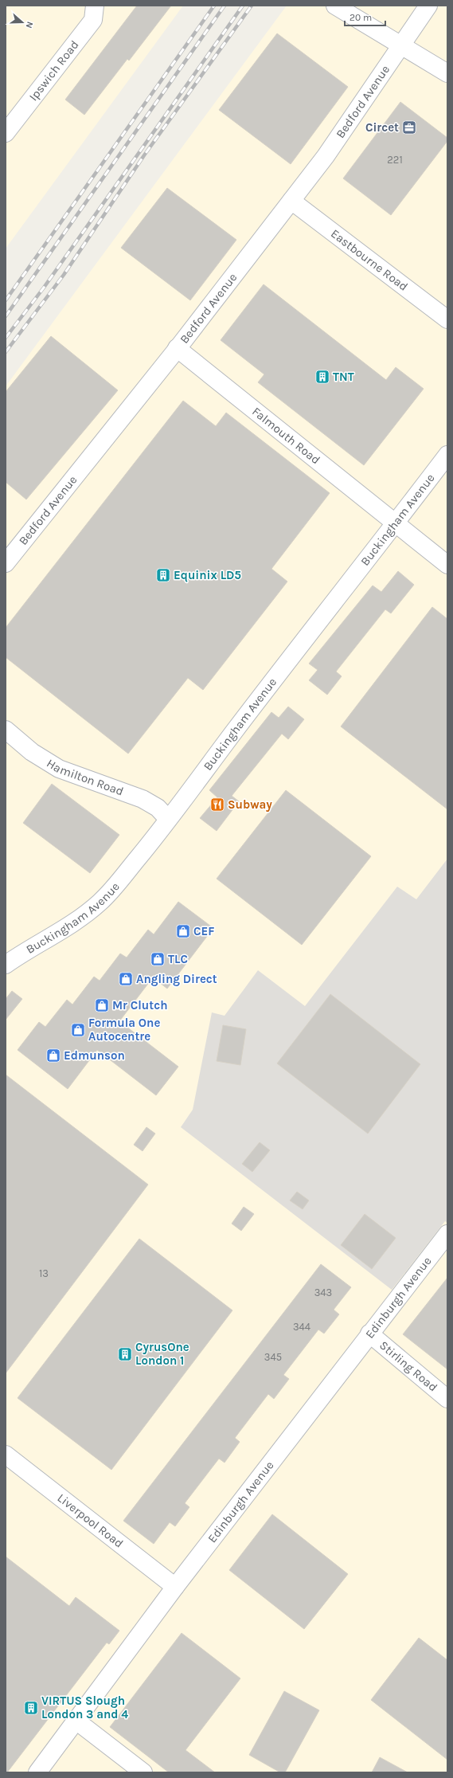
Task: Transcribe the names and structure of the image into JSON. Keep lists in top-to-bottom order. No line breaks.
{"streets":{"street":["Ipswich Road","Bedford Avenue","Eastbourne Road","Falmouth Road","Buckingham Avenue","Hamilton Road","Edinburgh Avenue","Stirling Road","Liverpool Road"]},"crossings":[["Bedford Avenue","Eastbourne Road"],["Bedford Avenue","Falmouth Road"],["Falmouth Road","Buckingham Avenue"],["Buckingham Avenue","Hamilton Road"],["Edinburgh Avenue","Stirling Road"],["Edinburgh Avenue","Liverpool Road"]],"places":{"office":["Circet"],"building":["TNT","Equinix LD5","CyrusOne London 1","VIRTUS Slough London 3 and 4"],"restaurant":["Subway"],"shop":["CEF","TLC","Angling Direct","Mr Clutch","Formula One Autocentre","Edmunson"]},"house_numbers":["221","13","343","344","345"],"scale_bar":"20 m","north":"right"}
